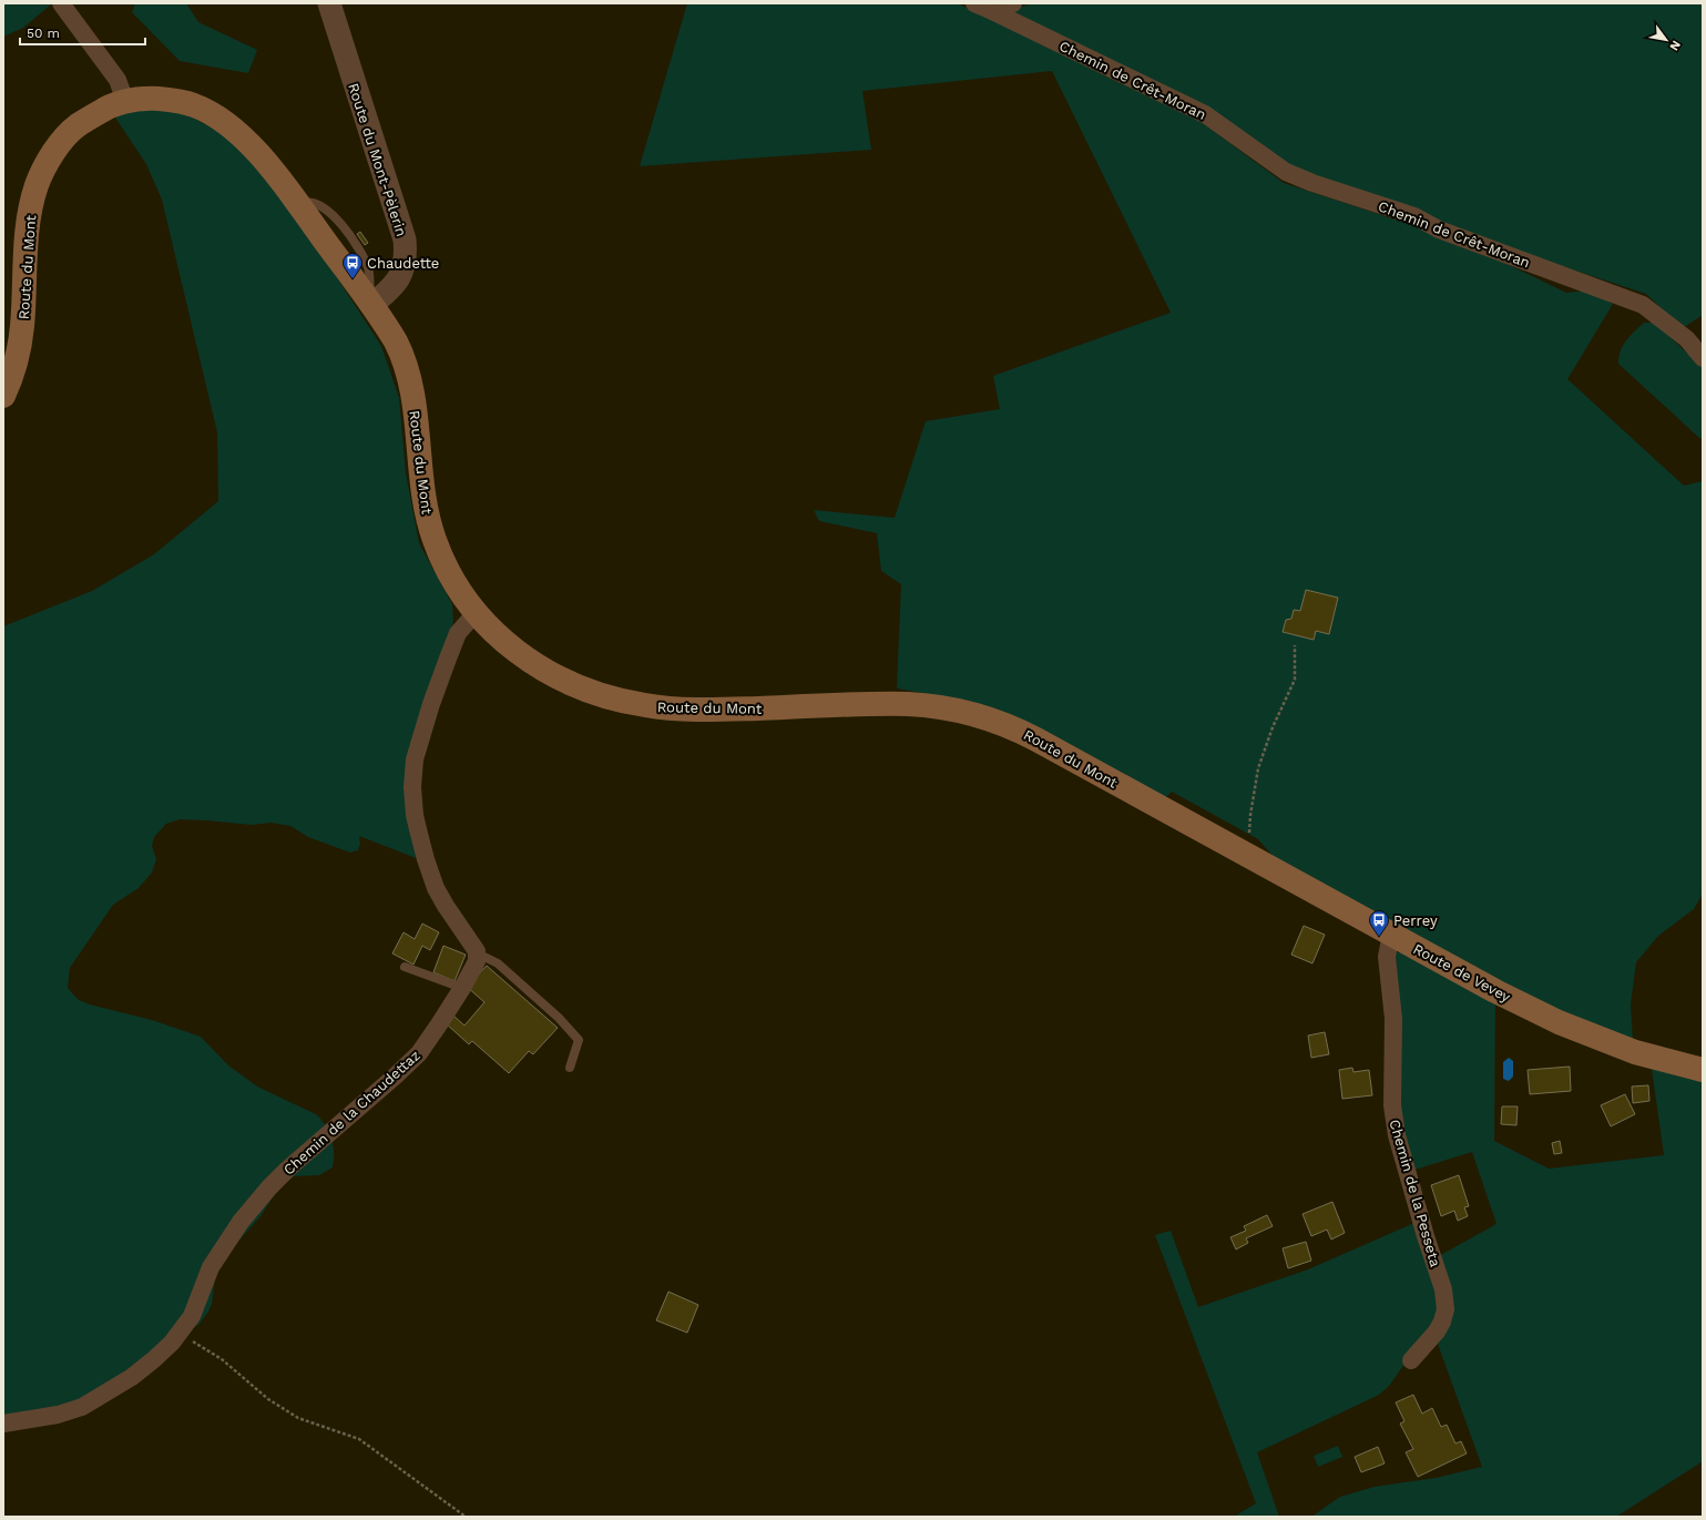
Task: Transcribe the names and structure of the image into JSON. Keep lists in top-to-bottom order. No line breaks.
{"streets":{"main road":["Route du Mont","Route de Vevey"],"street":["Chemin de Crêt-Moran","Route du Mont-Pèlerin","Chemin de la Chaudettaz","Chemin de la Pesseta"]},"crossings":[["Route du Mont-Pèlerin","Route du Mont"],["Route du Mont","Route de Vevey"],["Route de Vevey","Chemin de la Pesseta"]],"places":{"bus stop":["Chaudette","Perrey"]},"scale_bar":"50 m","north":"bottom right"}
